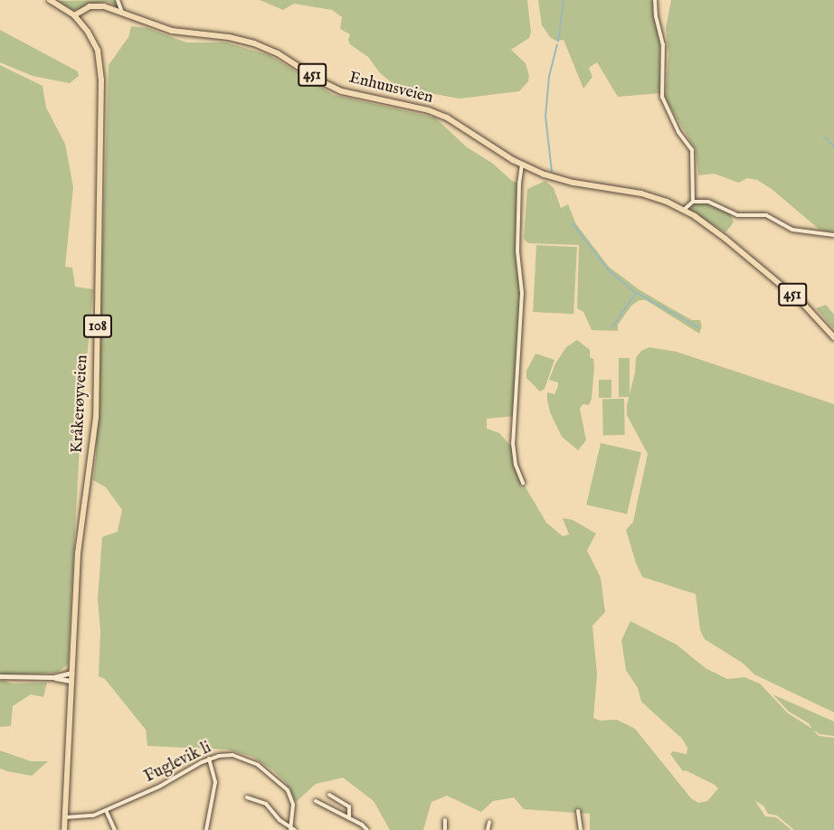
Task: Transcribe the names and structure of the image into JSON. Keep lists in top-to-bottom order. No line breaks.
{"streets":{"main road":["451","Enhuusveien","108","Kråkerøyveien"],"street":["Fuglevik li"]},"crossings":[["Enhuusveien","Kråkerøyveien"],["Kråkerøyveien","Fuglevik li"]]}
